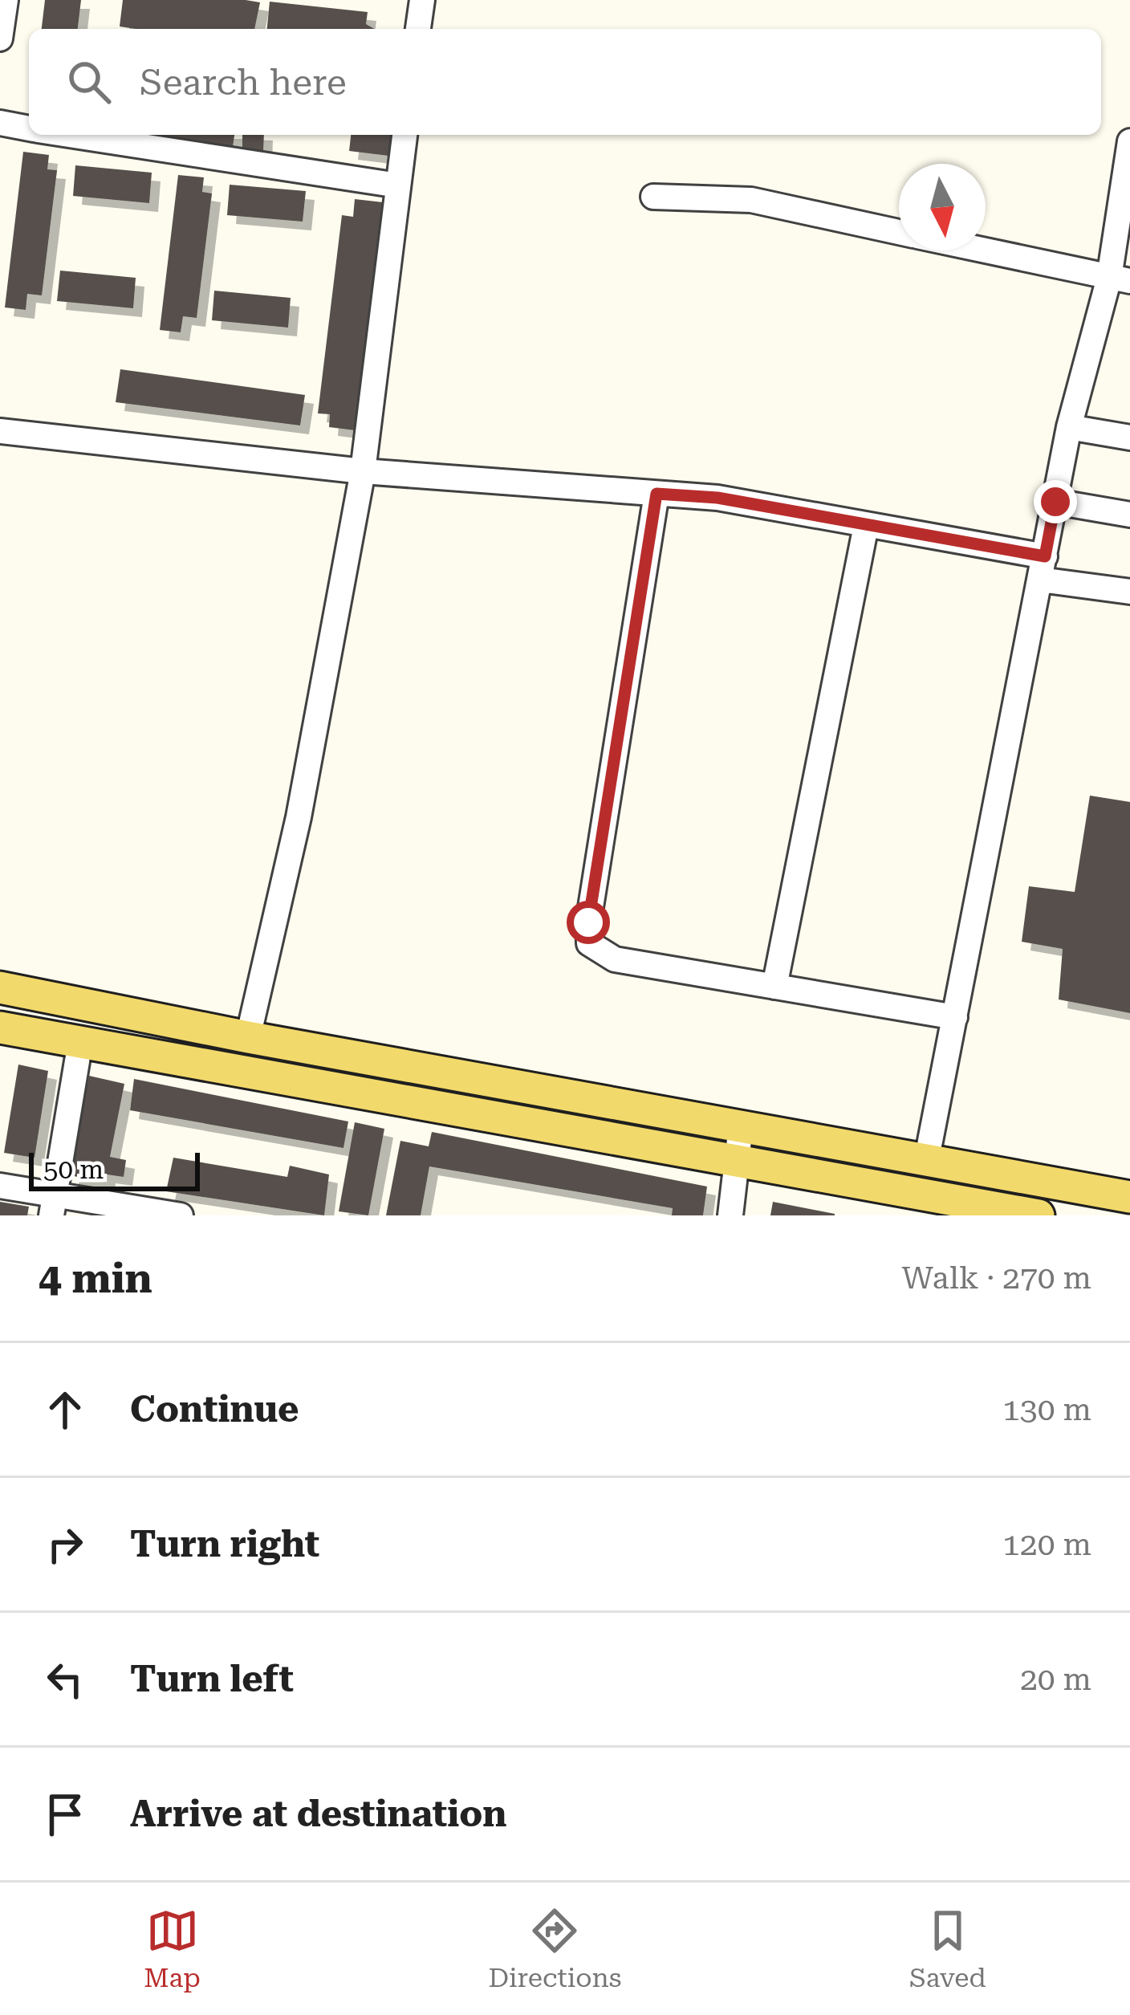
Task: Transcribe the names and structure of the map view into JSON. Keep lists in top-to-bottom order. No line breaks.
{"scale_bar":"50 m","north":"bottom","page":{"search":"Search here","scale":"50 m","heading":["4 min","Walk · 270 m"],"list":[["Continue","130 m"],["Turn right","120 m"],["Turn left","20 m"],"Arrive at destination"],"nav":["Map","Directions","Saved"]}}
